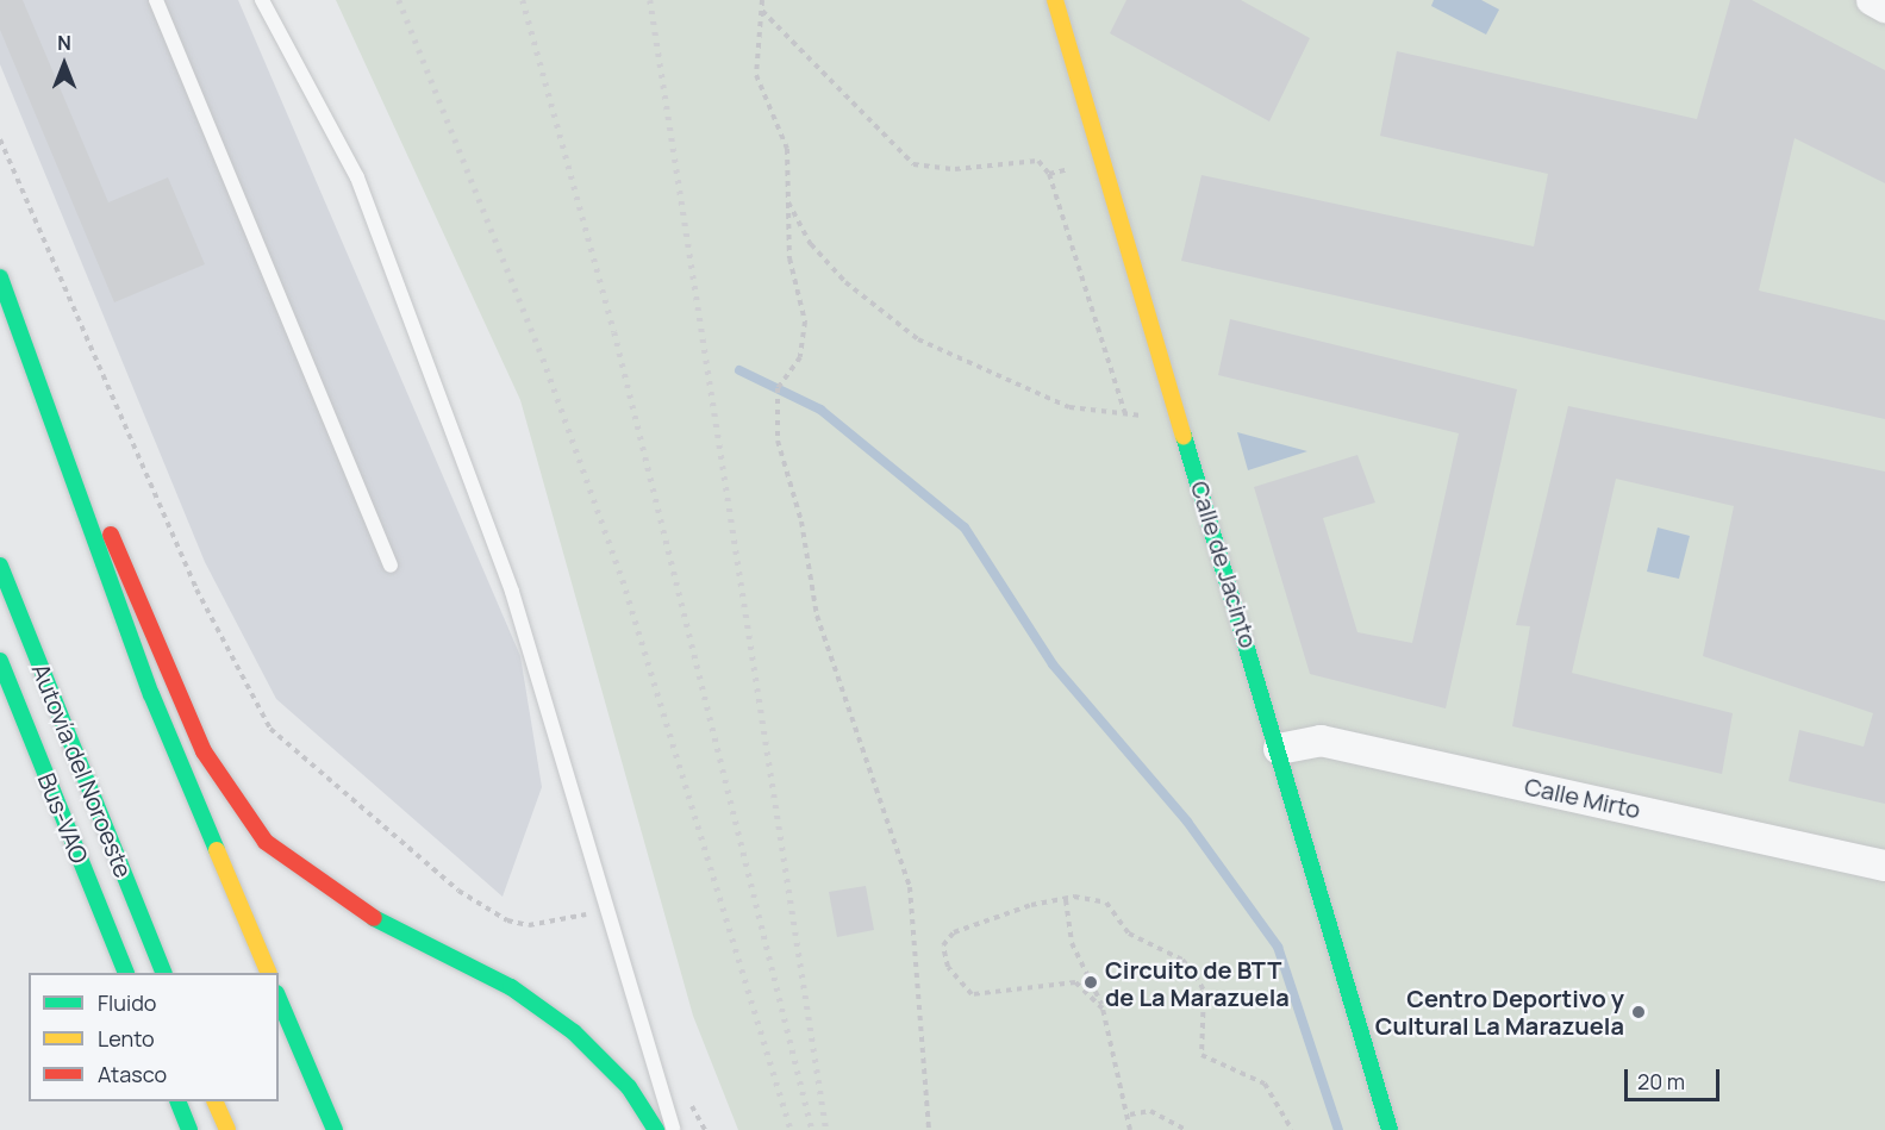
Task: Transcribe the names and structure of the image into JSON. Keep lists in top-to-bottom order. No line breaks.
{"streets":{"main road":["Calle de Jacinto","Autovía del Noroeste","Bus-VAO"],"street":["Calle Mirto"]},"crossings":[["Calle de Jacinto","Calle Mirto"]],"places":["Circuito de BTT de La Marazuela","Centro Deportivo y Cultural La Marazuela"],"legend":["Fluido","Lento","Atasco"],"scale_bar":"20 m","north":"top"}
